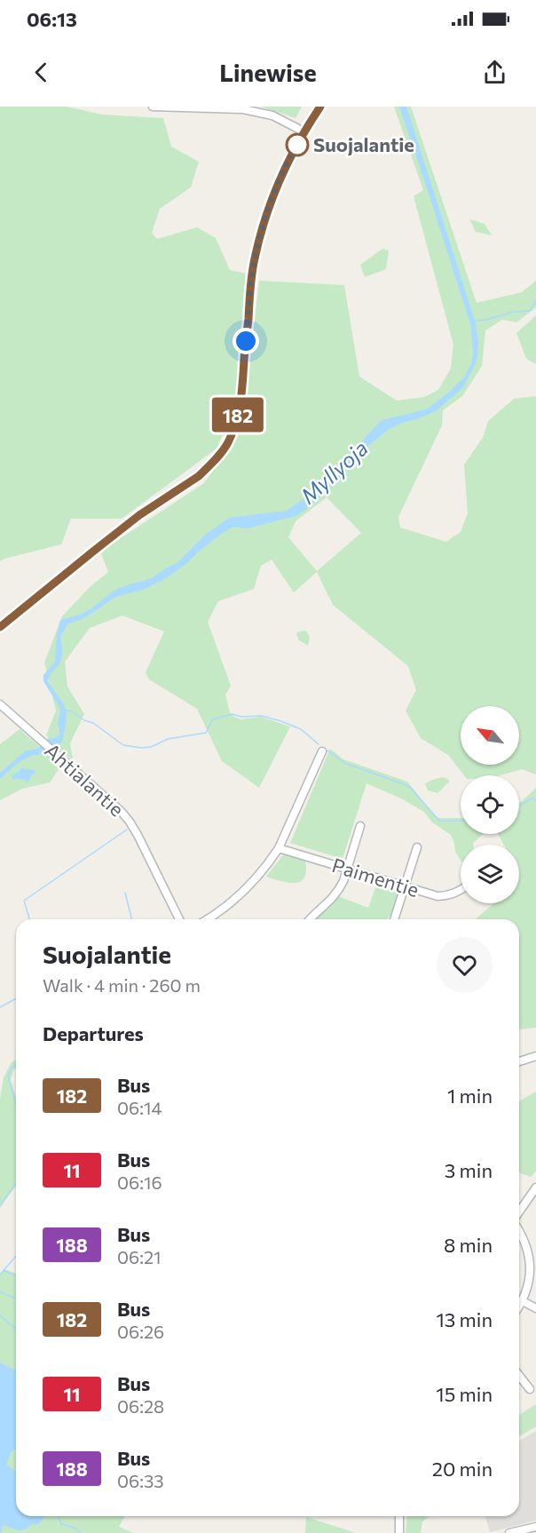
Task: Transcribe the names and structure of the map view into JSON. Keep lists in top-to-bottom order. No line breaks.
{"streets":{"street":["Ahtialantie","Paimentie"]},"water":["Myllyoja"],"places":["Suojalantie"],"lines":["bus line 182"],"north":"top left","page":{"status":"06:13","header":"Linewise","on_map":"182","heading":[["Suojalantie","Walk · 4 min · 260 m"],"Departures"],"list":[{"mark":"182","name":"Bus","note":"06:14","value":"1 min"},{"mark":"11","name":"Bus","note":"06:16","value":"3 min"},{"mark":"188","name":"Bus","note":"06:21","value":"8 min"},{"mark":"182","name":"Bus","note":"06:26","value":"13 min"},{"mark":"11","name":"Bus","note":"06:28","value":"15 min"},{"mark":"188","name":"Bus","note":"06:33","value":"20 min"}]}}
